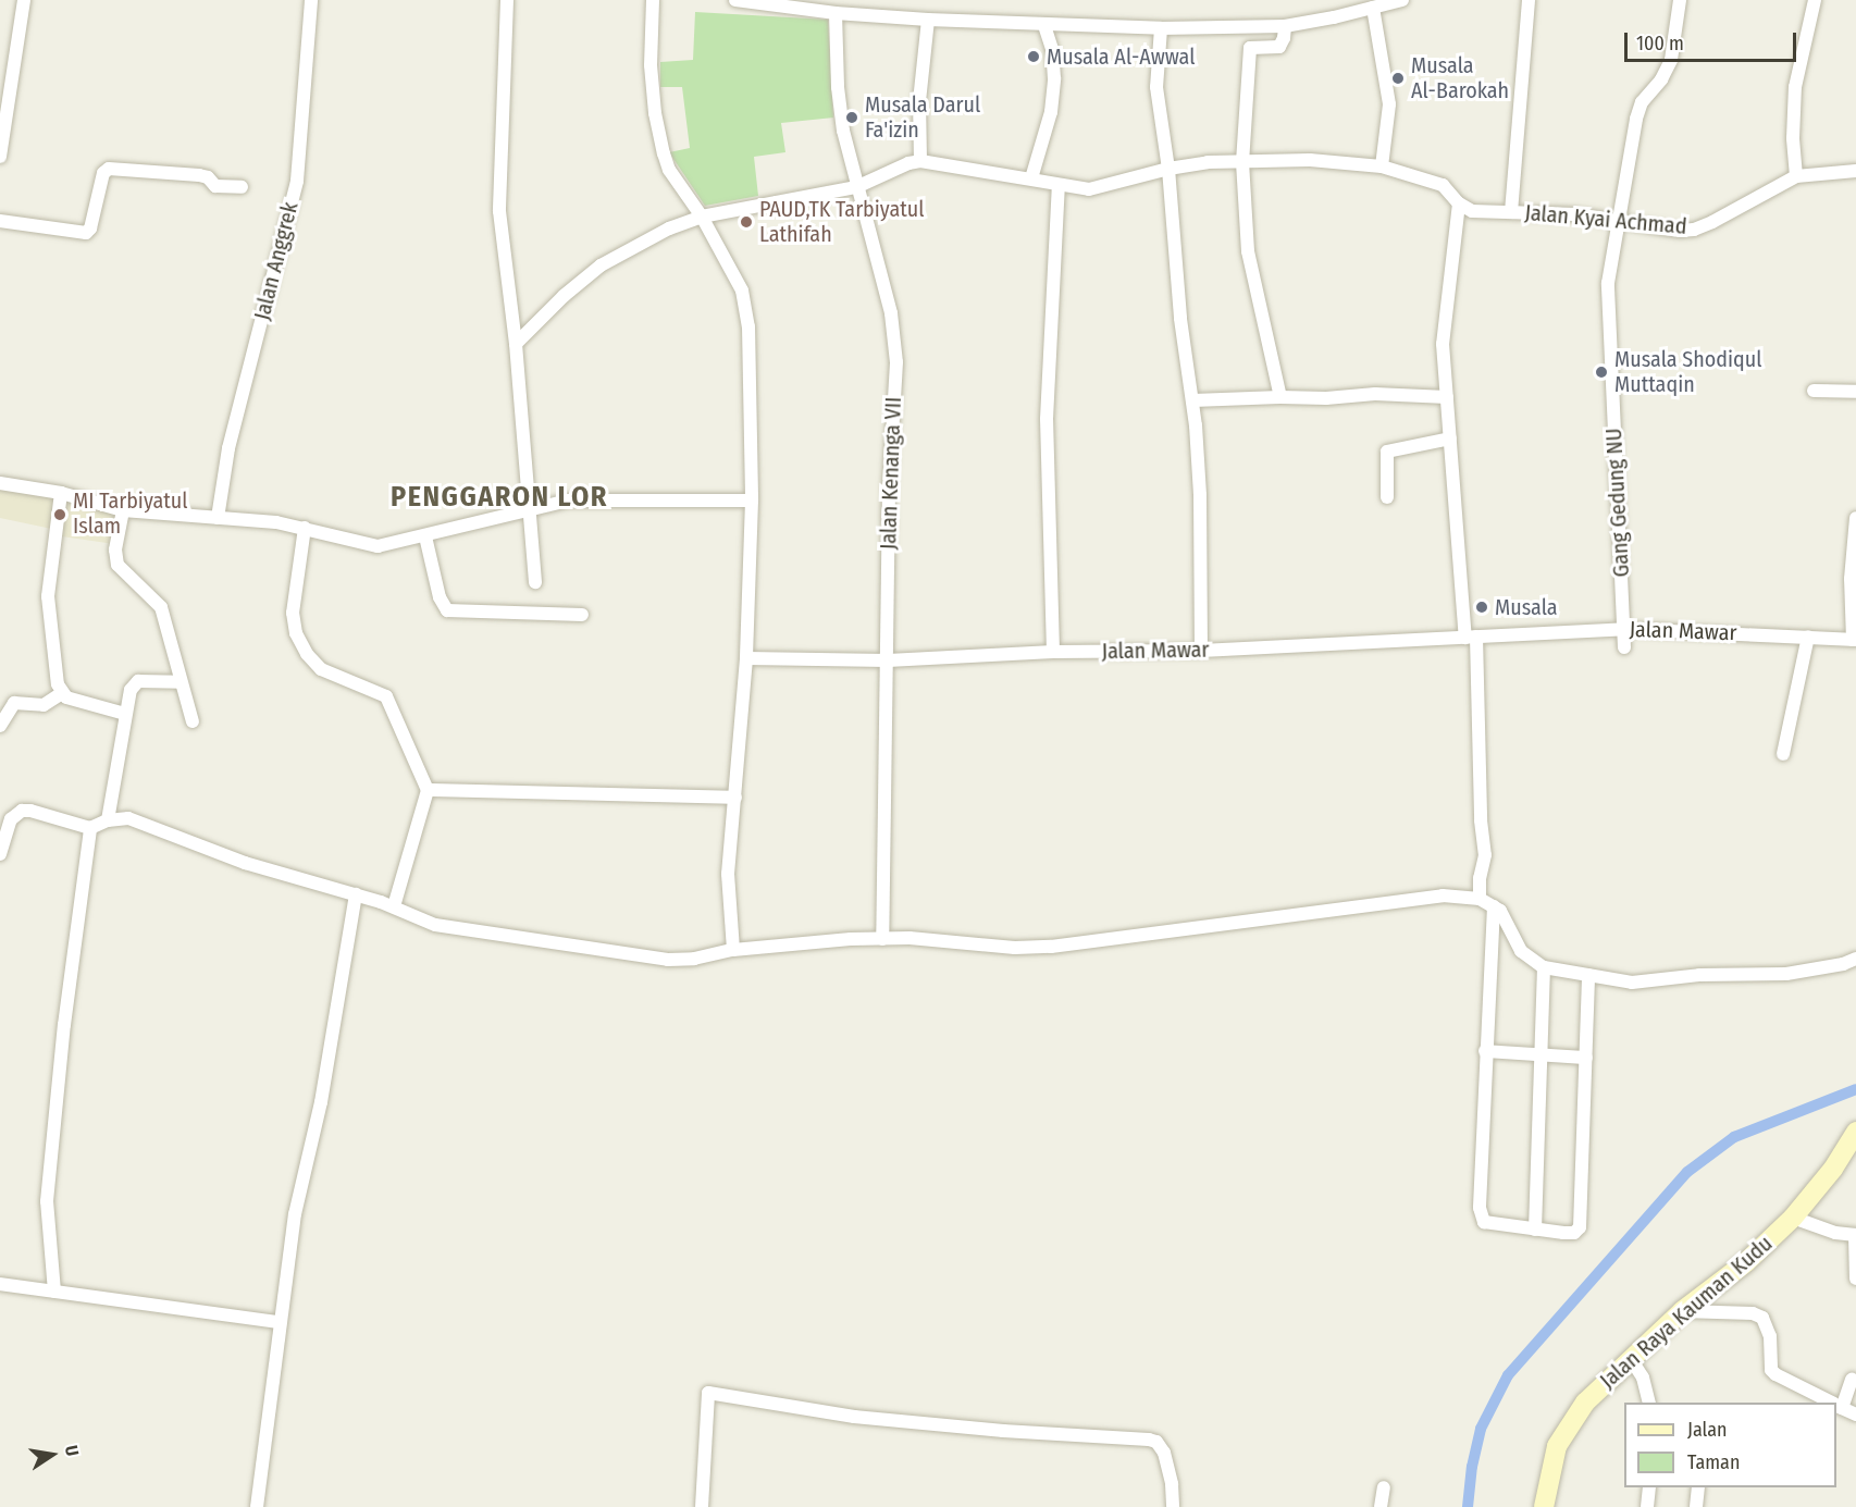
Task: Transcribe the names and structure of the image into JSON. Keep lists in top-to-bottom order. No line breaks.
{"streets":{"street":["Jalan Kyai Achmad","Jalan Anggrek","Jalan Kenanga VII","Gang Gedung NU","Jalan Mawar","Jalan Raya Kauman Kudu"]},"crossings":[["Jalan Kyai Achmad","Jalan Kenanga VII"],["Jalan Kyai Achmad","Gang Gedung NU"],["Jalan Kenanga VII","Jalan Mawar"],["Gang Gedung NU","Jalan Mawar"]],"districts":["PENGGARON LOR"],"places":["Musala Al-Awwal","Musala Al-Barokah","Musala Darul Fa'izin","PAUD,TK Tarbiyatul Lathifah","Musala Shodiqul Muttaqin","MI Tarbiyatul Islam","Musala"],"legend":["Jalan","Taman"],"scale_bar":"100 m","north":"right"}
